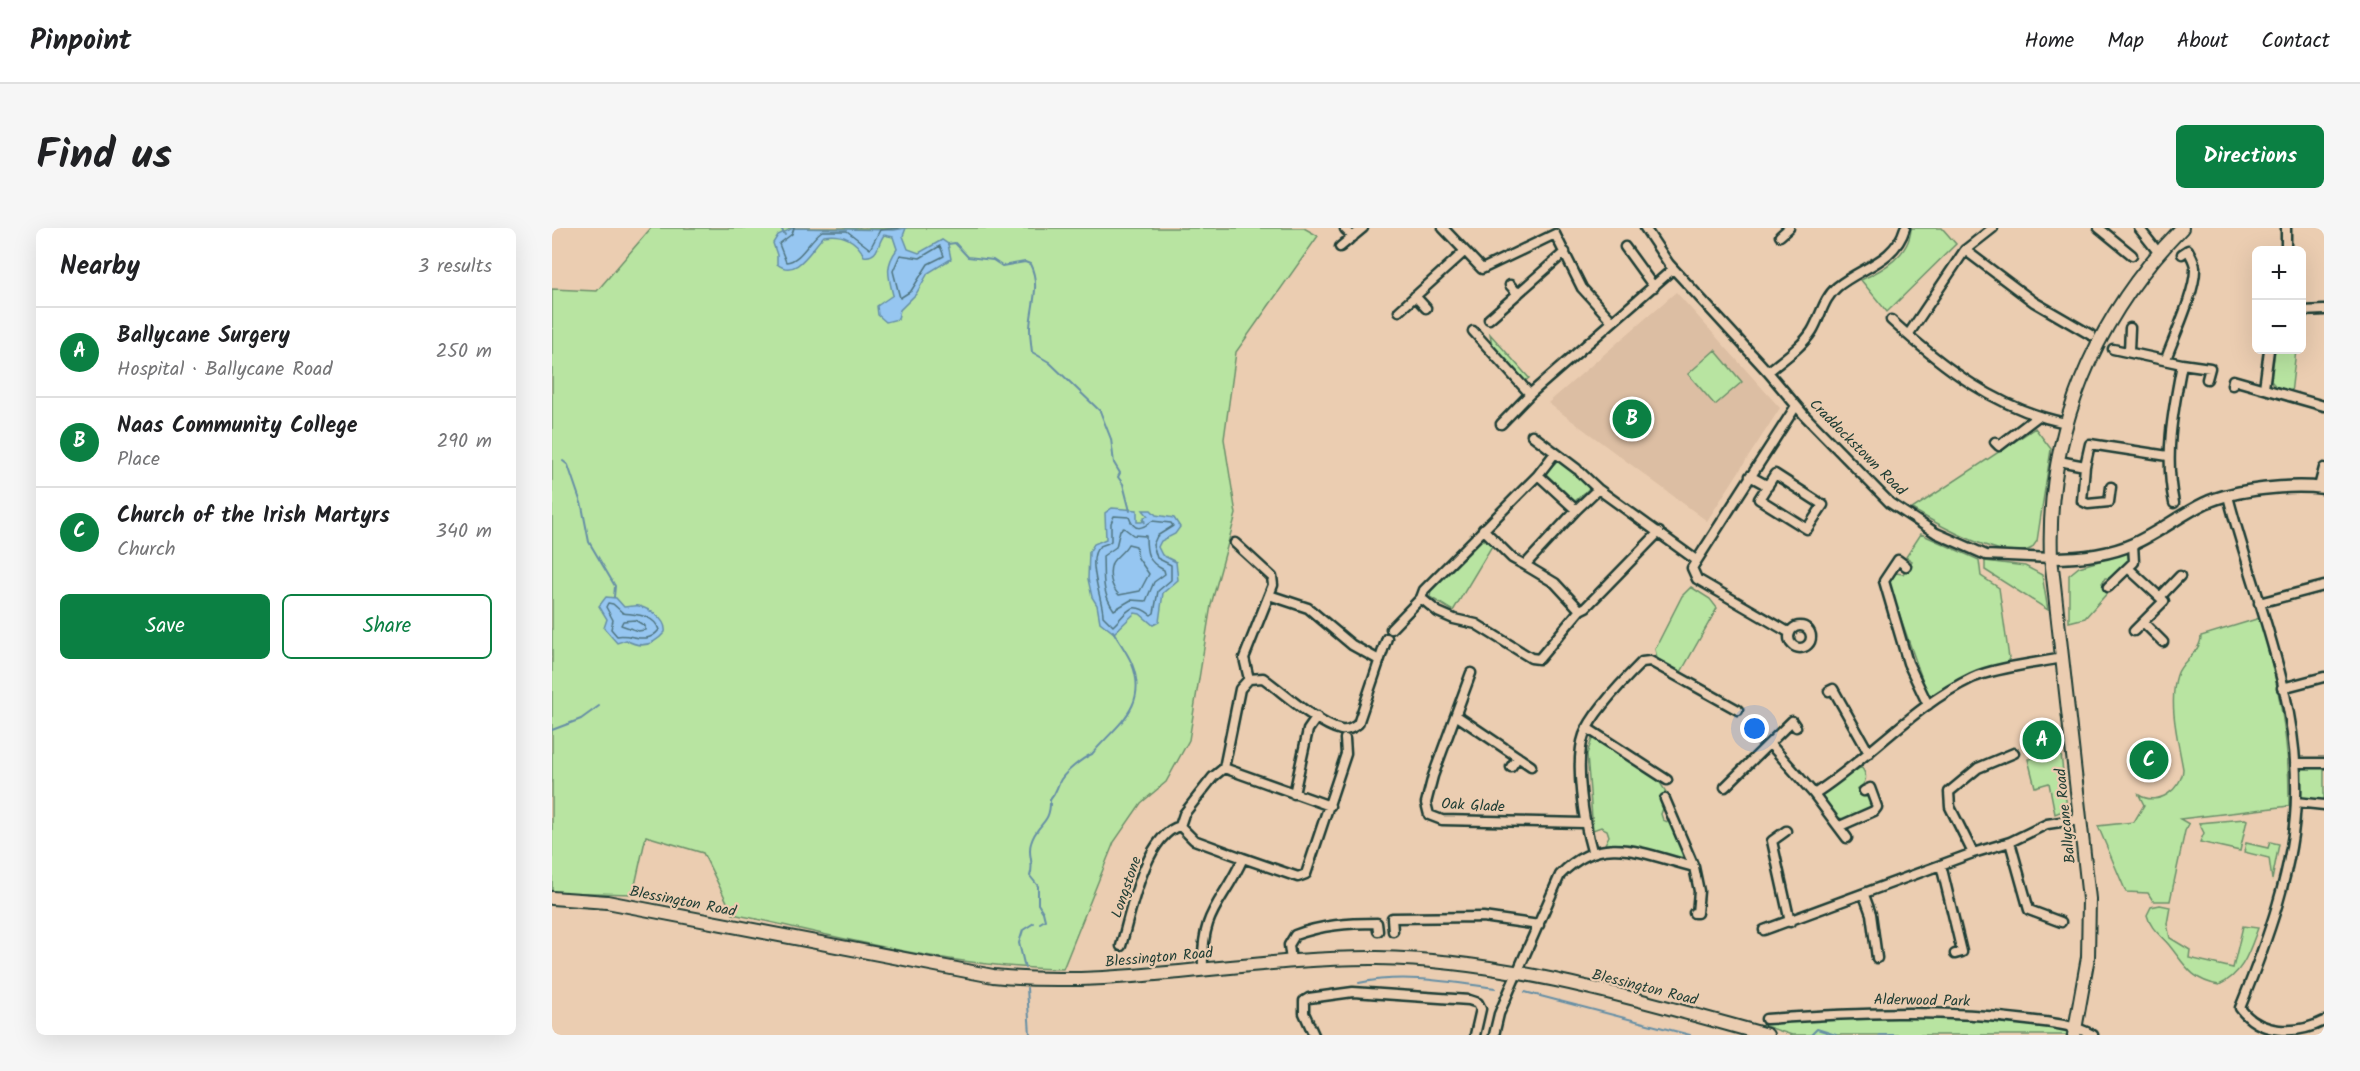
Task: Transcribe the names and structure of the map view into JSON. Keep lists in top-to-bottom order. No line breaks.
{"streets":{"main road":["Ballycane Road","Blessington Road"],"street":["Craddockstown Road","Oak Glade","Longstone","Alderwood Park"]},"crossings":[["Craddockstown Road","Ballycane Road"],["Ballycane Road","Alderwood Park"]],"page":{"header":"Pinpoint","nav":["Home","Map","About","Contact"],"title":"Find us","buttons":["Directions",["Save","Share"]],"heading":["Nearby","3 results"],"map_buttons":["+","−"],"list":[{"mark":"A","name":"Ballycane Surgery","note":"Hospital · Ballycane Road","value":"250 m"},{"mark":"B","name":"Naas Community College","note":"Place","value":"290 m"},{"mark":"C","name":"Church of the Irish Martyrs","note":"Church","value":"340 m"}],"pins":["B","A","C"]}}
